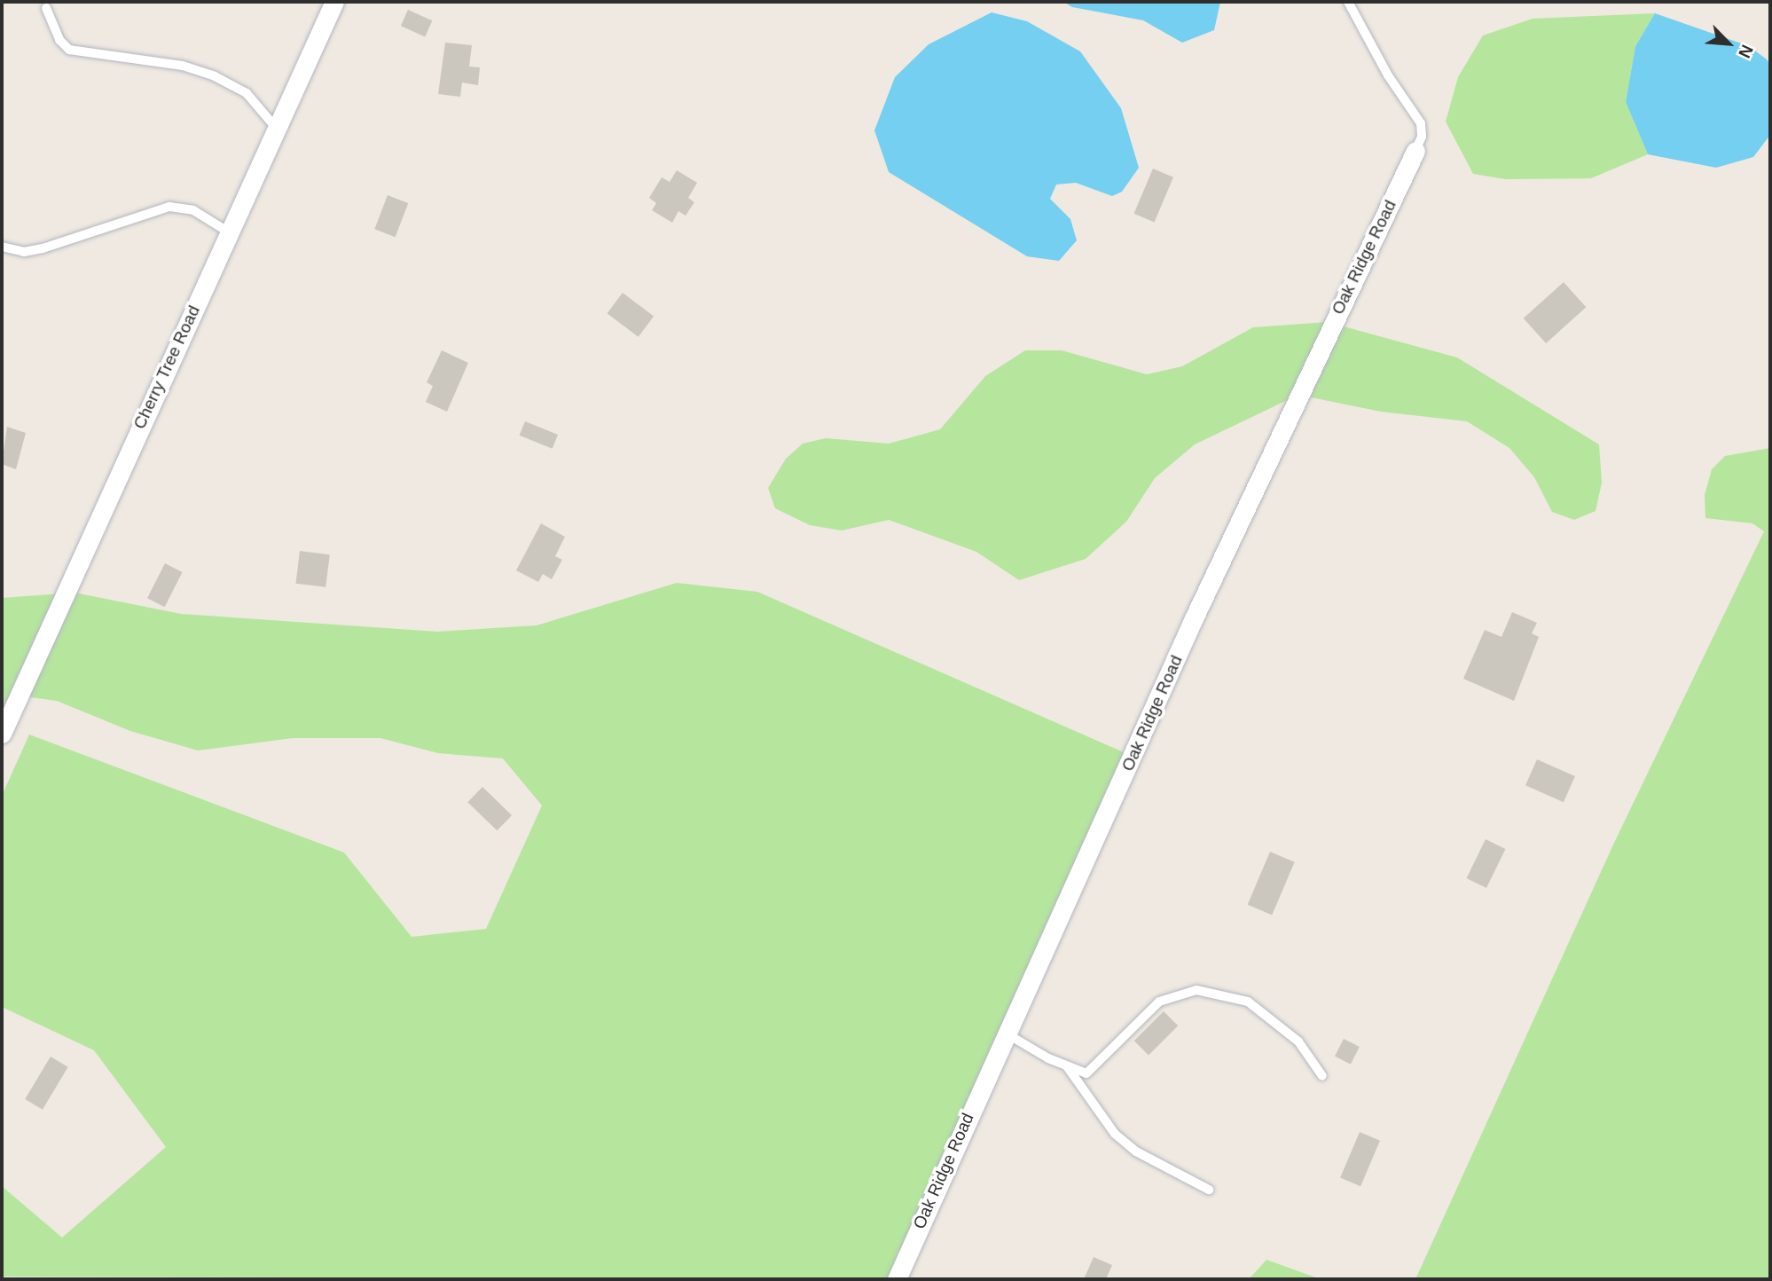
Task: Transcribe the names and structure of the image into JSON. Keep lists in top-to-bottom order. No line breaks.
{"streets":{"street":["Oak Ridge Road","Cherry Tree Road"]},"north":"bottom right"}
